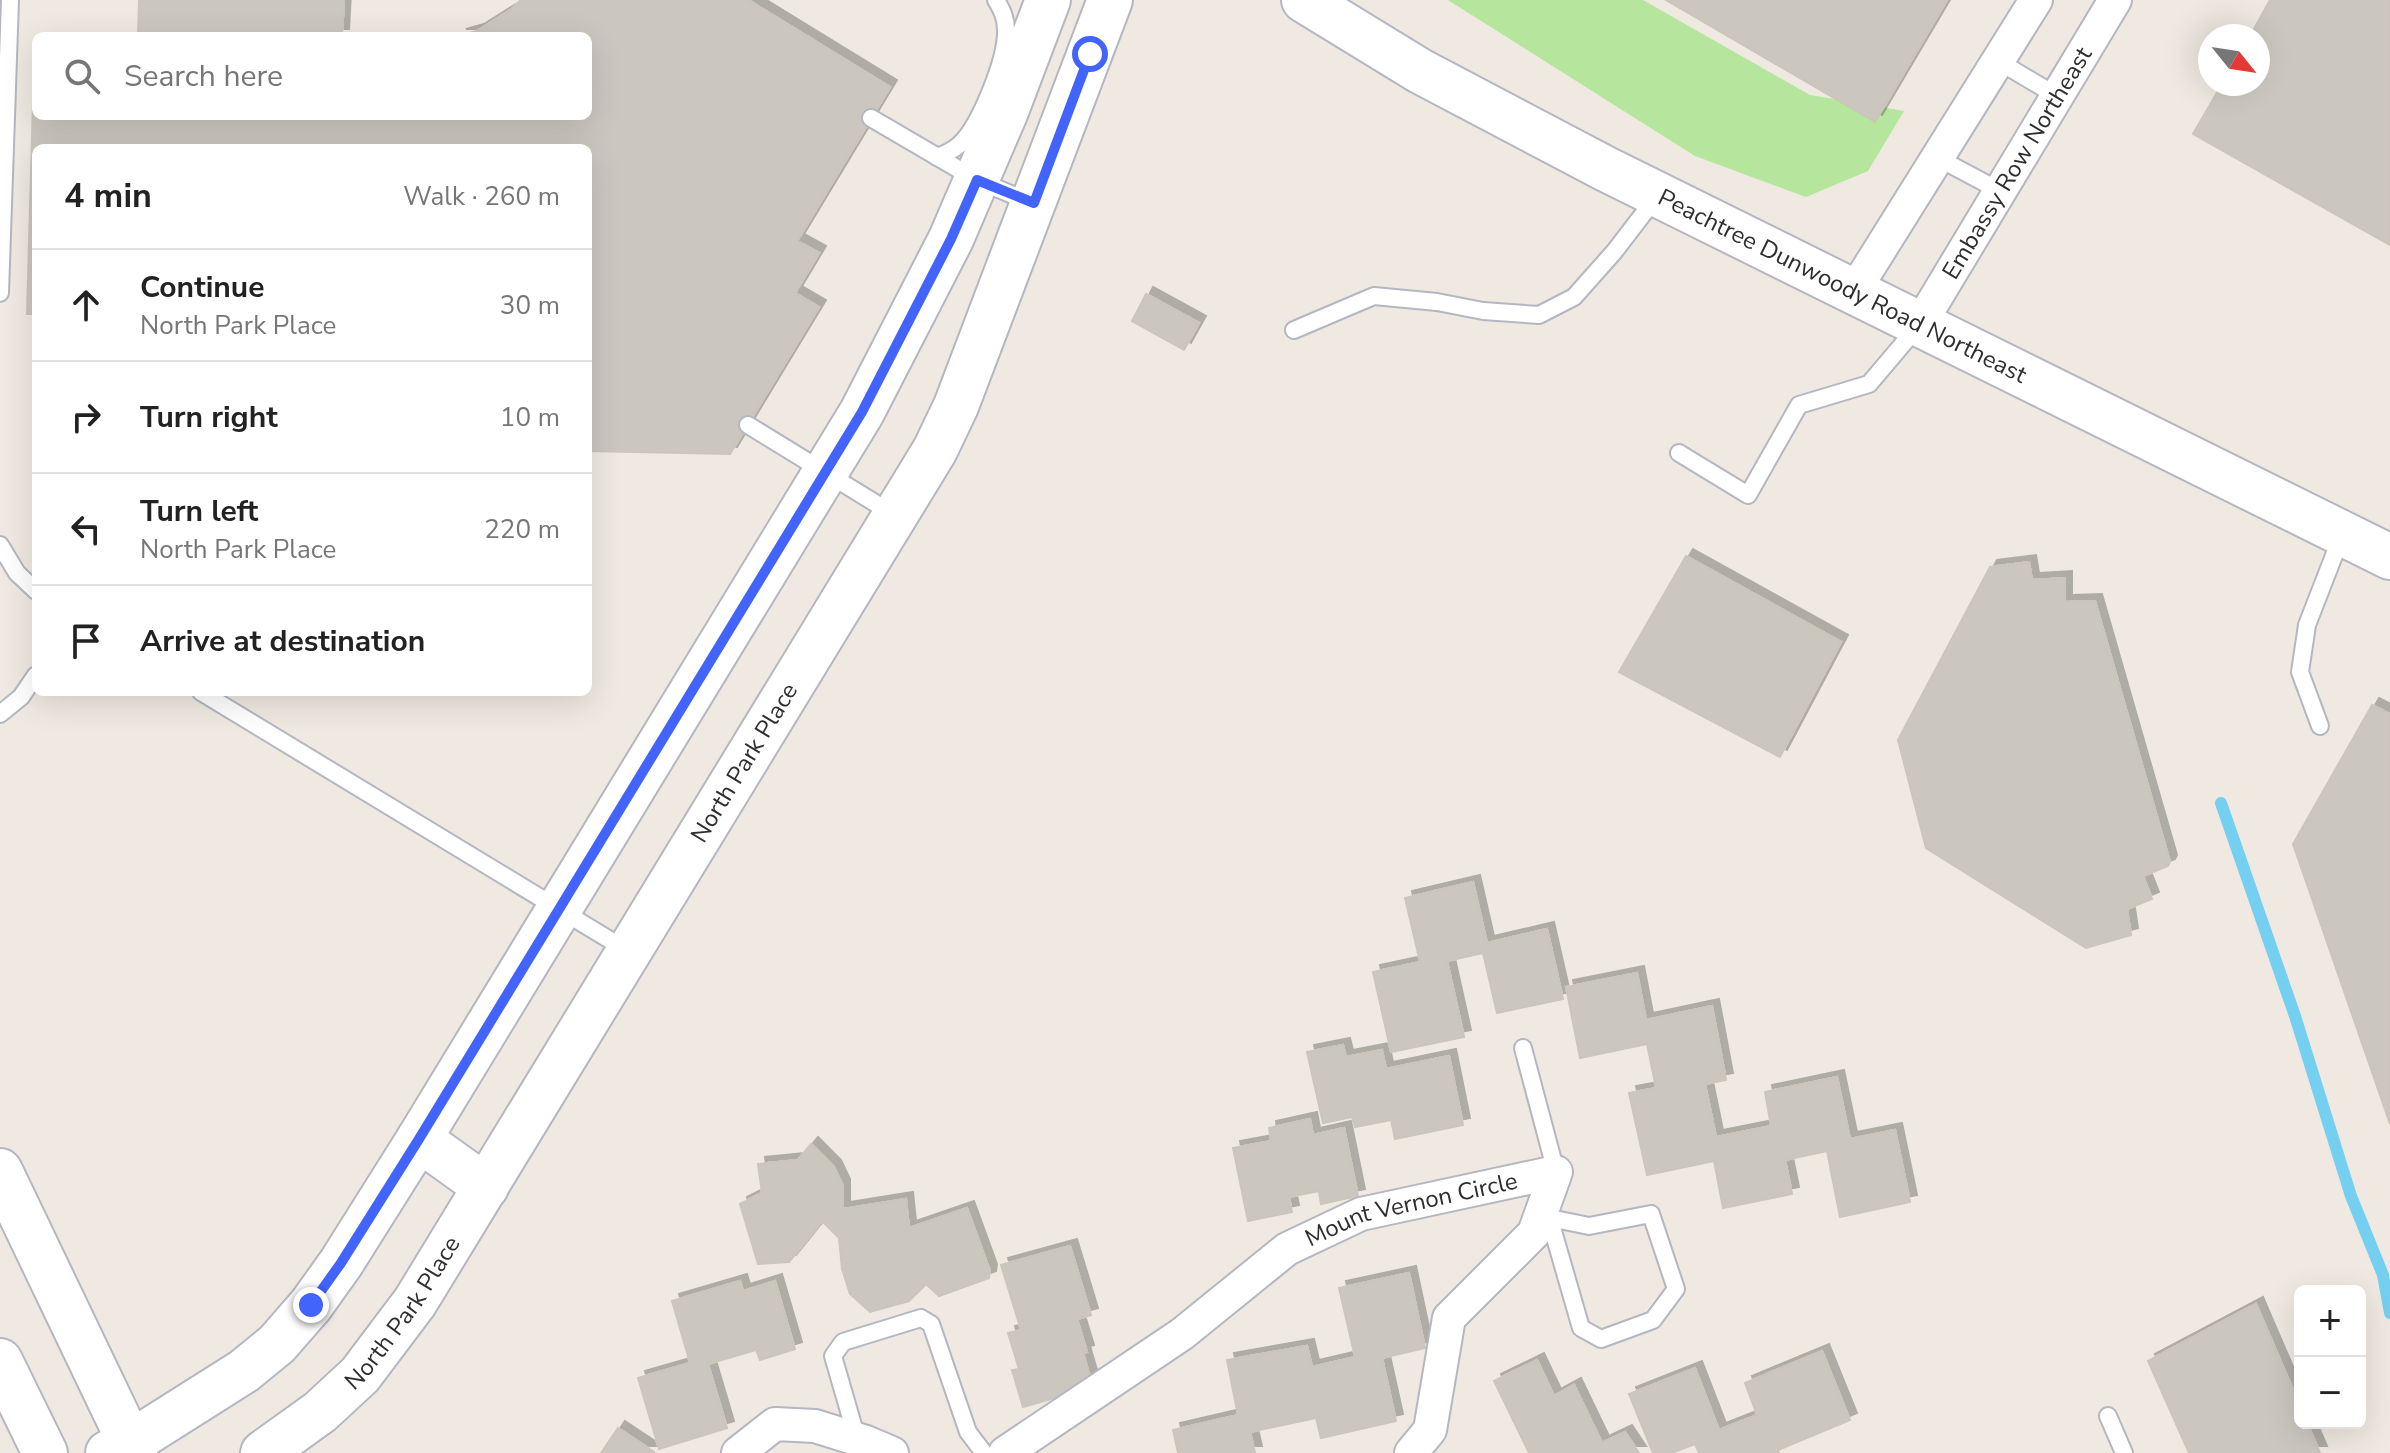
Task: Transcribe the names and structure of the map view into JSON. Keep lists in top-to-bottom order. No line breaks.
{"streets":{"street":["Embassy Row Northeast","Peachtree Dunwoody Road Northeast","North Park Place","Mount Vernon Circle"]},"crossings":[["Embassy Row Northeast","Peachtree Dunwoody Road Northeast"]],"north":"bottom right","page":{"search":"Search here","heading":["4 min","Walk · 260 m"],"list":[["Continue","North Park Place","30 m"],["Turn right","10 m"],["Turn left","North Park Place","220 m"],"Arrive at destination"],"map_buttons":["+","−"]}}
